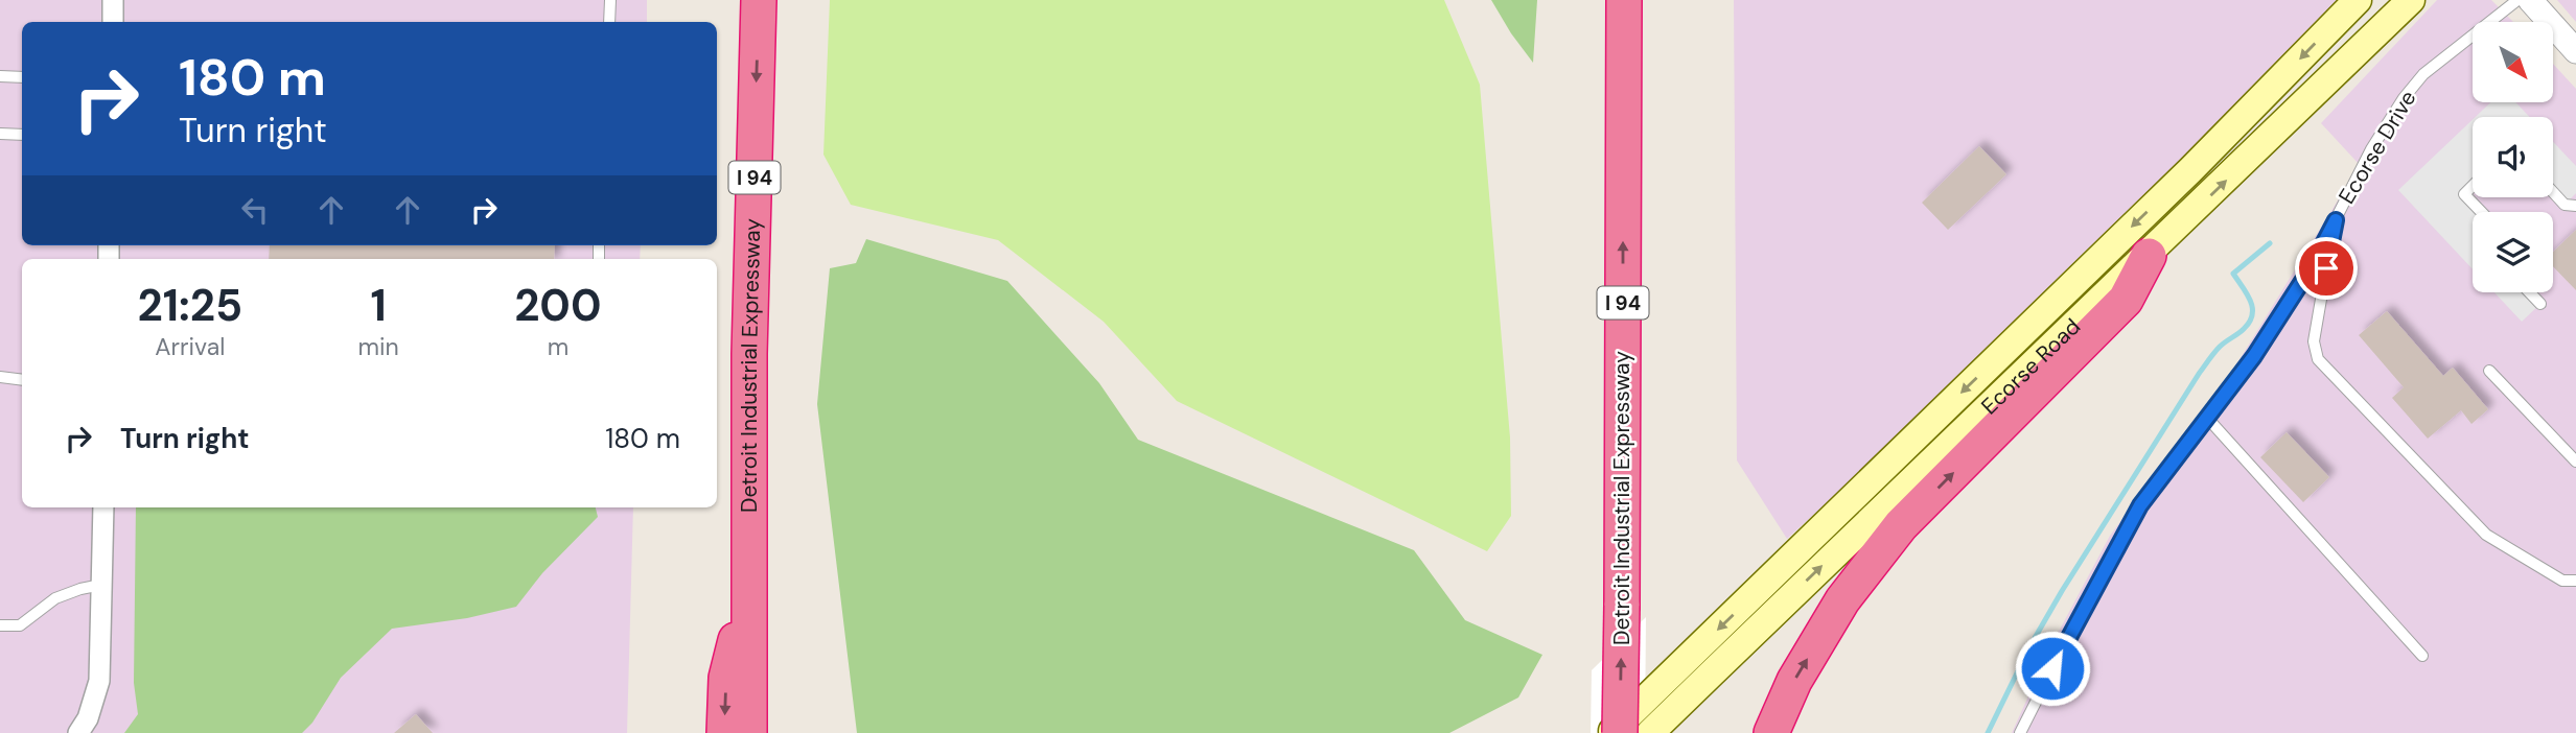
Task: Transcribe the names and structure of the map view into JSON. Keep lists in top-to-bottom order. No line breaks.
{"streets":{"highway":["I 94","Detroit Industrial Expressway"],"main road":["Ecorse Road"],"lane":["Ecorse Drive"]},"north":"bottom right","page":{"turn":["180 m","Turn right"],"eta":["21:25","Arrival","1","min","200","m"],"list":[{"name":"Turn right","value":"180 m"}]}}
